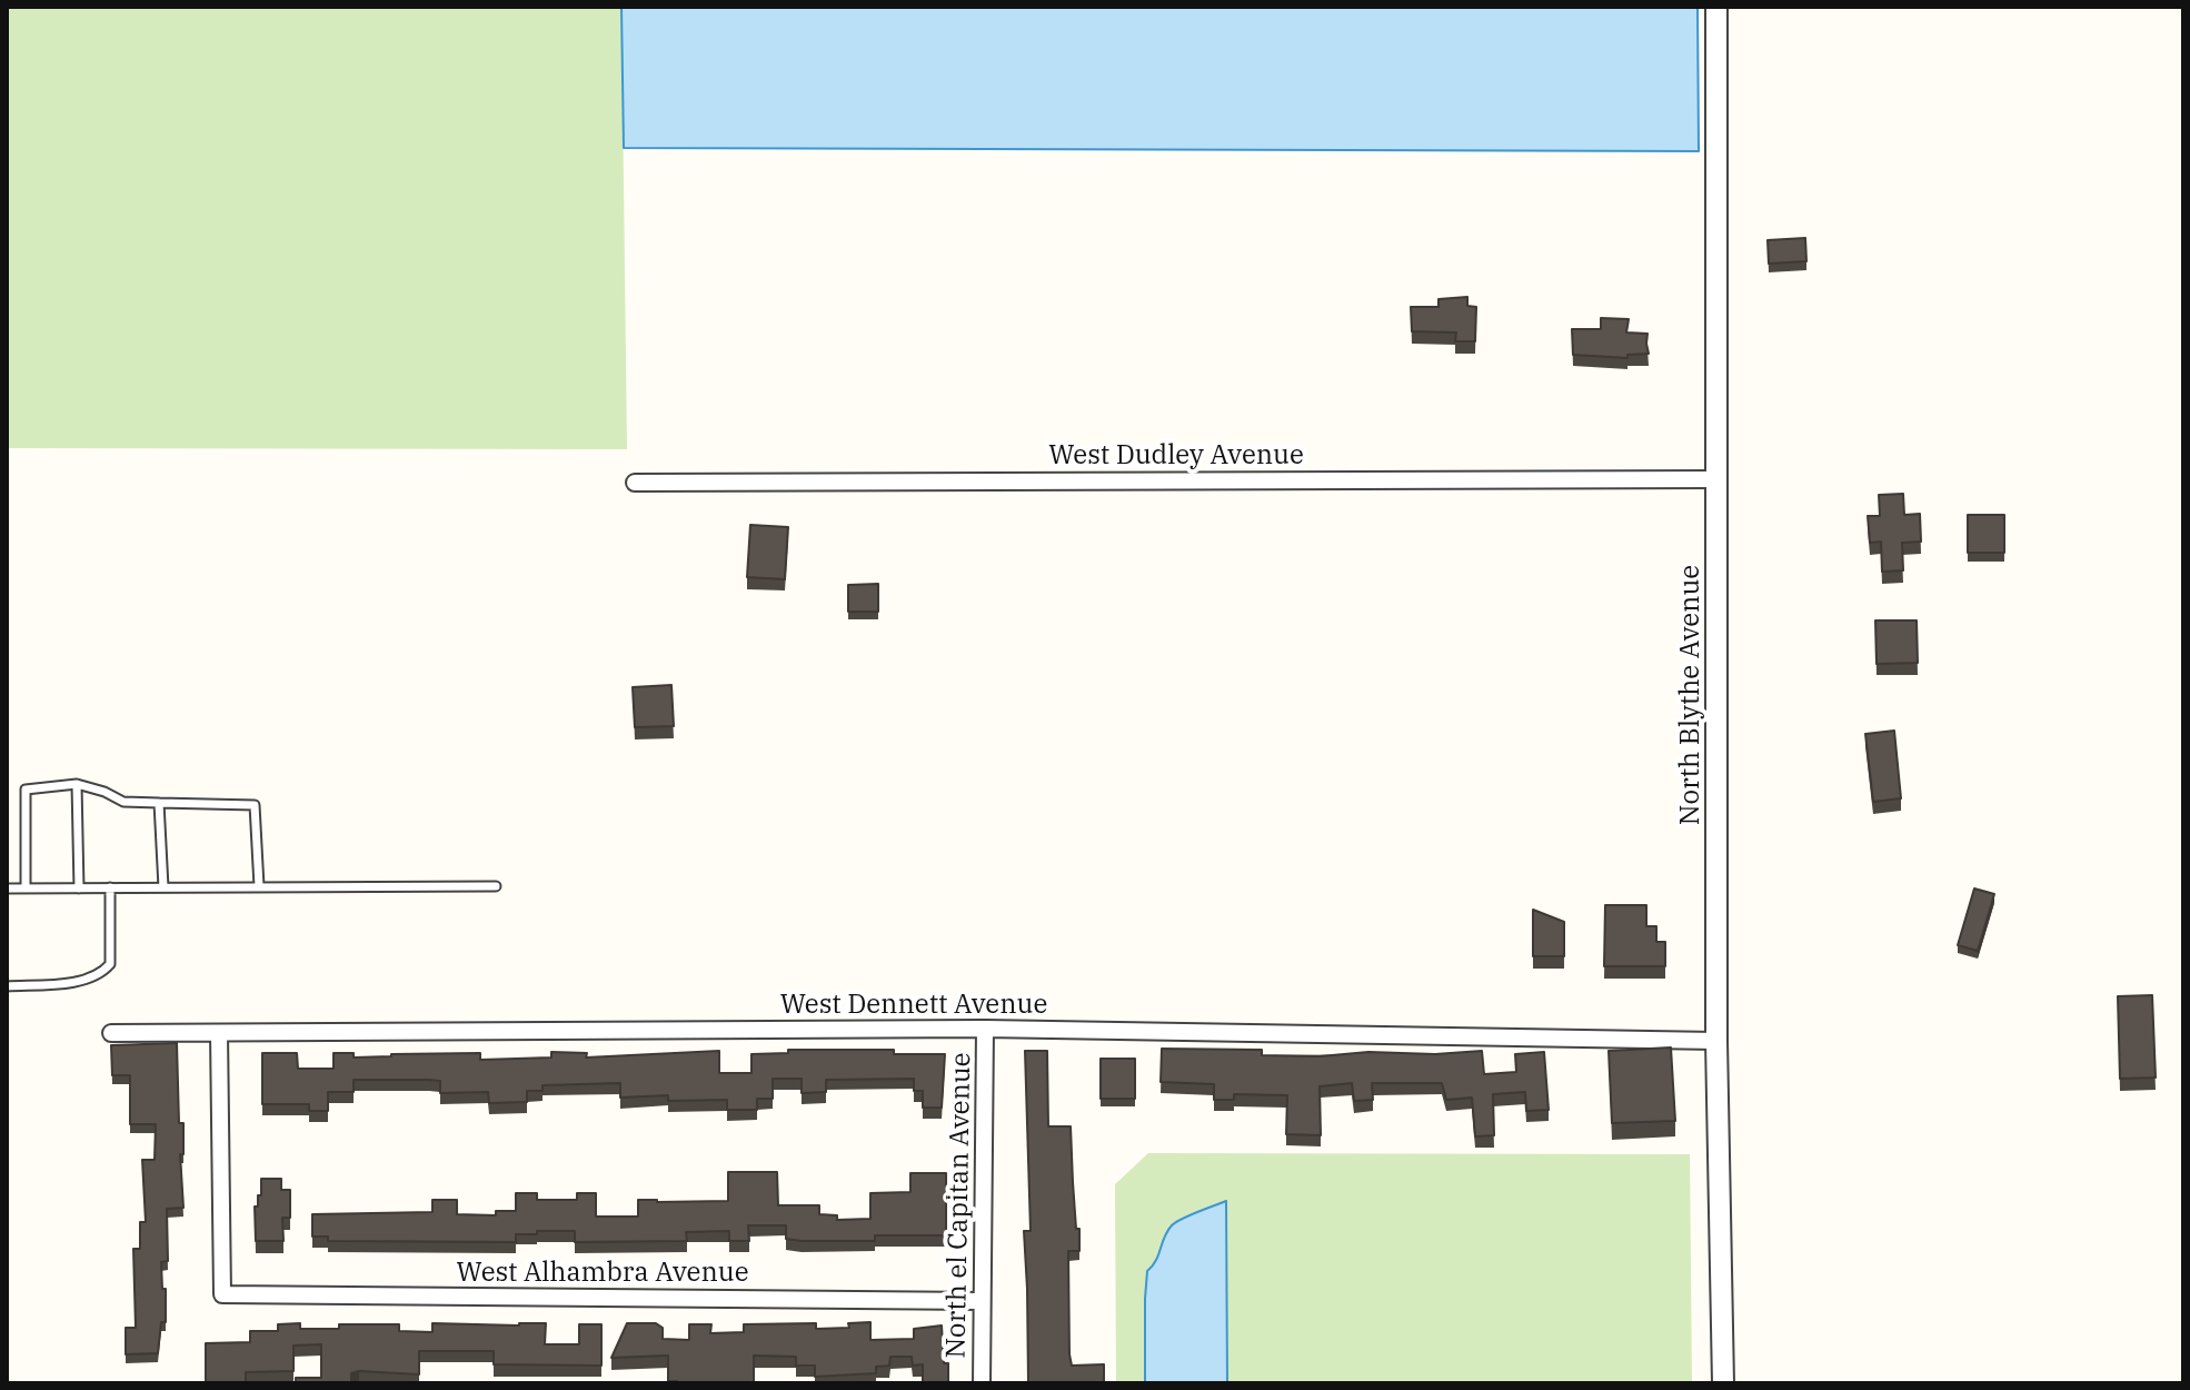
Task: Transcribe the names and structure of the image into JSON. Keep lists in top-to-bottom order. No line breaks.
{"streets":{"street":["West Dudley Avenue","North Blythe Avenue","West Dennett Avenue","North el Capitan Avenue","West Alhambra Avenue"]},"crossings":[["West Dudley Avenue","North Blythe Avenue"],["North Blythe Avenue","West Dennett Avenue"],["West Dennett Avenue","North el Capitan Avenue"],["West Dennett Avenue","West Alhambra Avenue"],["North el Capitan Avenue","West Alhambra Avenue"]]}
